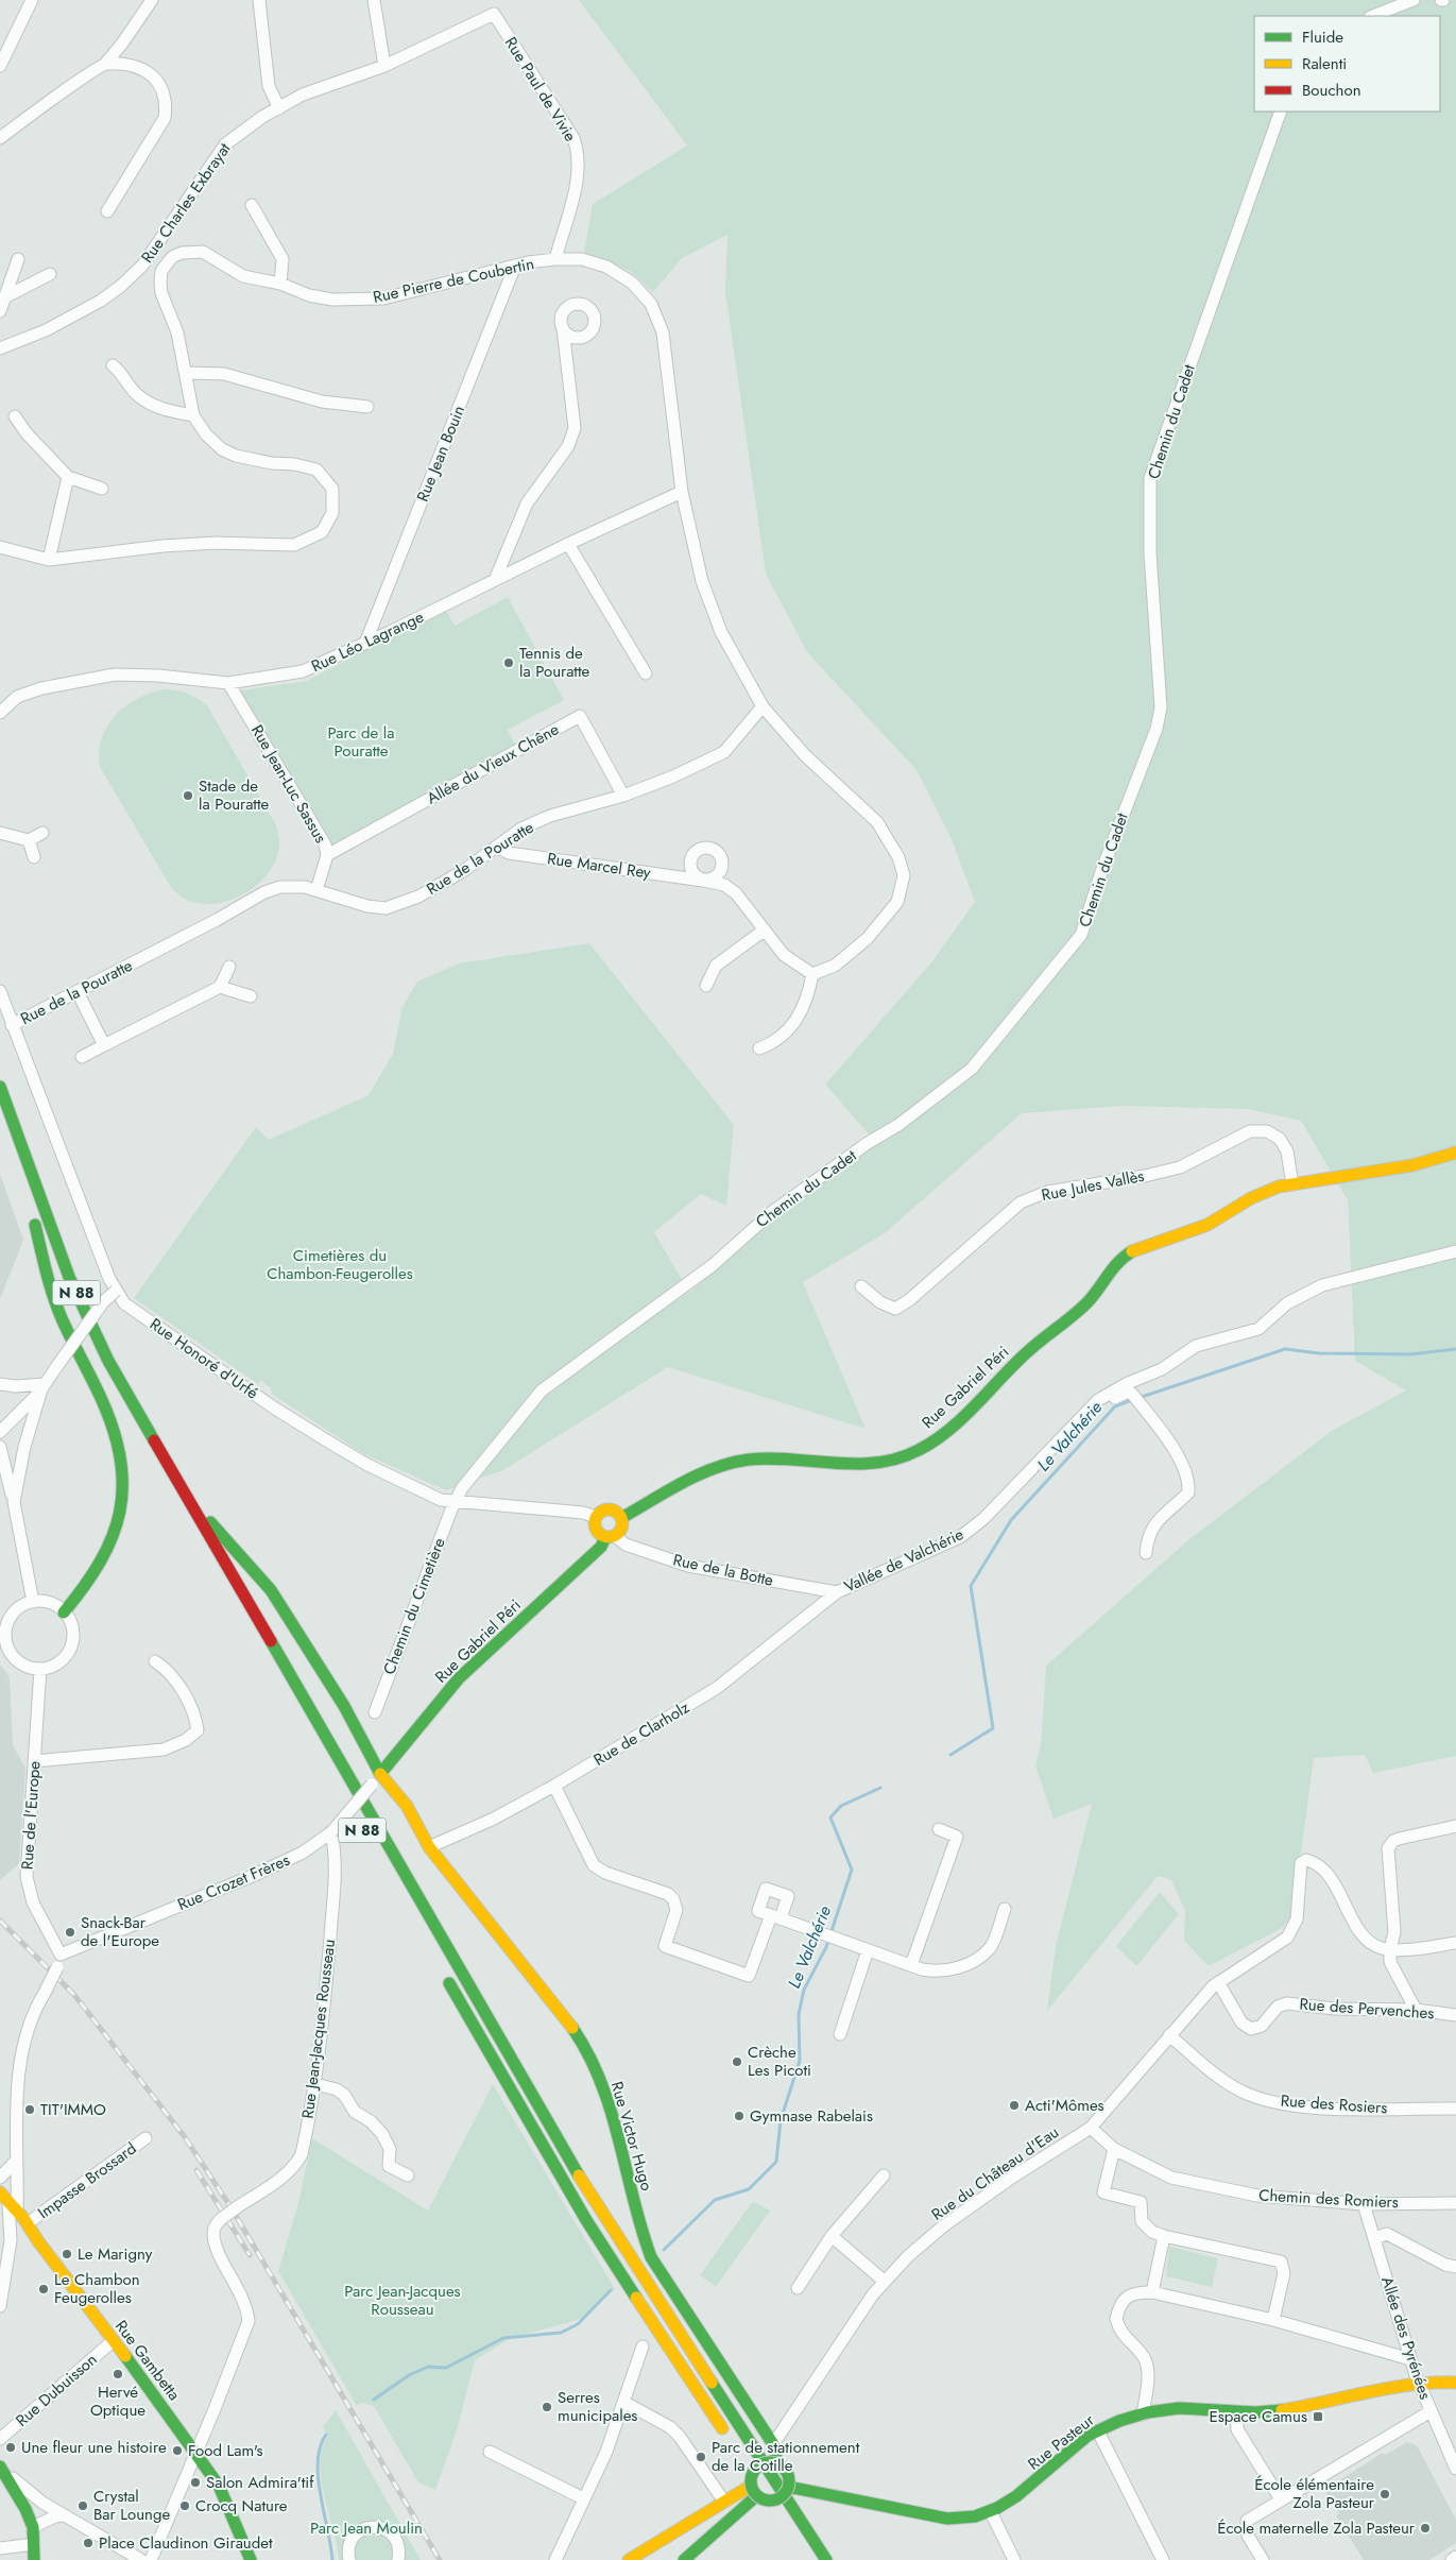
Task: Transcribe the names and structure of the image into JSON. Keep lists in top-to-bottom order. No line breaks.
{"streets":{"main road":["N 88","Rue Gabriel Péri","Rue Victor Hugo","Rue Gambetta","Rue Pasteur"],"street":["Rue Paul de Vivie","Rue Charles Exbrayat","Rue Pierre de Coubertin","Chemin du Cadet","Rue Jean Bouin","Rue Léo Lagrange","Allée du Vieux Chêne","Rue Jean-Luc Sassus","Rue de la Pouratte","Rue Marcel Rey","Rue Jules Vallès","Rue Honoré d'Urfé","Vallée de Valchérie","Rue de la Botte","Chemin du Cimetière","Rue de Clarholz","Rue de l'Europe","Rue Crozet Frères","Rue des Pervenches","Rue Jean-Jacques Rousseau","Rue des Rosiers","Rue du Château d'Eau","Impasse Brossard","Chemin des Romiers","Allée des Pyrénées","Rue Dubuisson"]},"crossings":[["Rue Paul de Vivie","Rue Charles Exbrayat"],["Rue Paul de Vivie","Rue Pierre de Coubertin"],["Rue Pierre de Coubertin","Rue Jean Bouin"],["Rue Pierre de Coubertin","Rue Léo Lagrange"],["Rue Pierre de Coubertin","Rue de la Pouratte"],["Rue Pierre de Coubertin","Rue Marcel Rey"],["Chemin du Cadet","Rue Honoré d'Urfé"],["Chemin du Cadet","Chemin du Cimetière"],["Rue Jean Bouin","Rue Léo Lagrange"],["Rue Léo Lagrange","Rue Jean-Luc Sassus"],["Allée du Vieux Chêne","Rue Jean-Luc Sassus"],["Allée du Vieux Chêne","Rue de la Pouratte"],["Rue Jean-Luc Sassus","Rue de la Pouratte"],["Rue de la Pouratte","Rue Marcel Rey"],["Rue de la Pouratte","Rue Honoré d'Urfé"],["Rue Jules Vallès","Rue Gabriel Péri"],["N 88","Rue de l'Europe"],["N 88","Rue Victor Hugo"],["Rue Honoré d'Urfé","Rue Gabriel Péri"],["Rue Honoré d'Urfé","Rue de la Botte"],["Rue Honoré d'Urfé","Chemin du Cimetière"],["Rue Gabriel Péri","Rue de la Botte"],["Rue Gabriel Péri","Rue Crozet Frères"],["Rue Gabriel Péri","Rue Victor Hugo"],["Vallée de Valchérie","Rue de la Botte"],["Vallée de Valchérie","Rue de Clarholz"],["Rue de la Botte","Rue de Clarholz"],["Rue de Clarholz","Rue Victor Hugo"],["Rue de l'Europe","Rue Crozet Frères"],["Rue Crozet Frères","Rue Jean-Jacques Rousseau"],["Rue Crozet Frères","Rue Victor Hugo"],["Rue des Pervenches","Rue du Château d'Eau"],["Rue Jean-Jacques Rousseau","Rue Gambetta"],["Rue des Rosiers","Rue du Château d'Eau"],["Rue Victor Hugo","Rue du Château d'Eau"],["Rue du Château d'Eau","Chemin des Romiers"],["Impasse Brossard","Rue Gambetta"],["Chemin des Romiers","Allée des Pyrénées"],["Allée des Pyrénées","Rue Pasteur"],["Rue Gambetta","Rue Dubuisson"]],"water":["Le Valchérie"],"parks":["Parc de la Pouratte","Cimetières du Chambon-Feugerolles","Parc Jean-Jacques Rousseau","Parc Jean Moulin"],"places":{"other":["Tennis de la Pouratte","Stade de la Pouratte","Snack-Bar de l'Europe","Crèche Les Picoti","Acti'Mômes","TIT'IMMO","Gymnase Rabelais","Le Marigny","Le Chambon Feugerolles","Hervé Optique","Serres municipales","Une fleur une histoire","Food Lam's","Parc de stationnement de la Cotille","Salon Admira'tif","École élémentaire Zola Pasteur","Crystal Bar Lounge","Crocq Nature","École maternelle Zola Pasteur","Place Claudinon Giraudet"],"transit":["Espace Camus"]},"legend":["Fluide","Ralenti","Bouchon"]}
